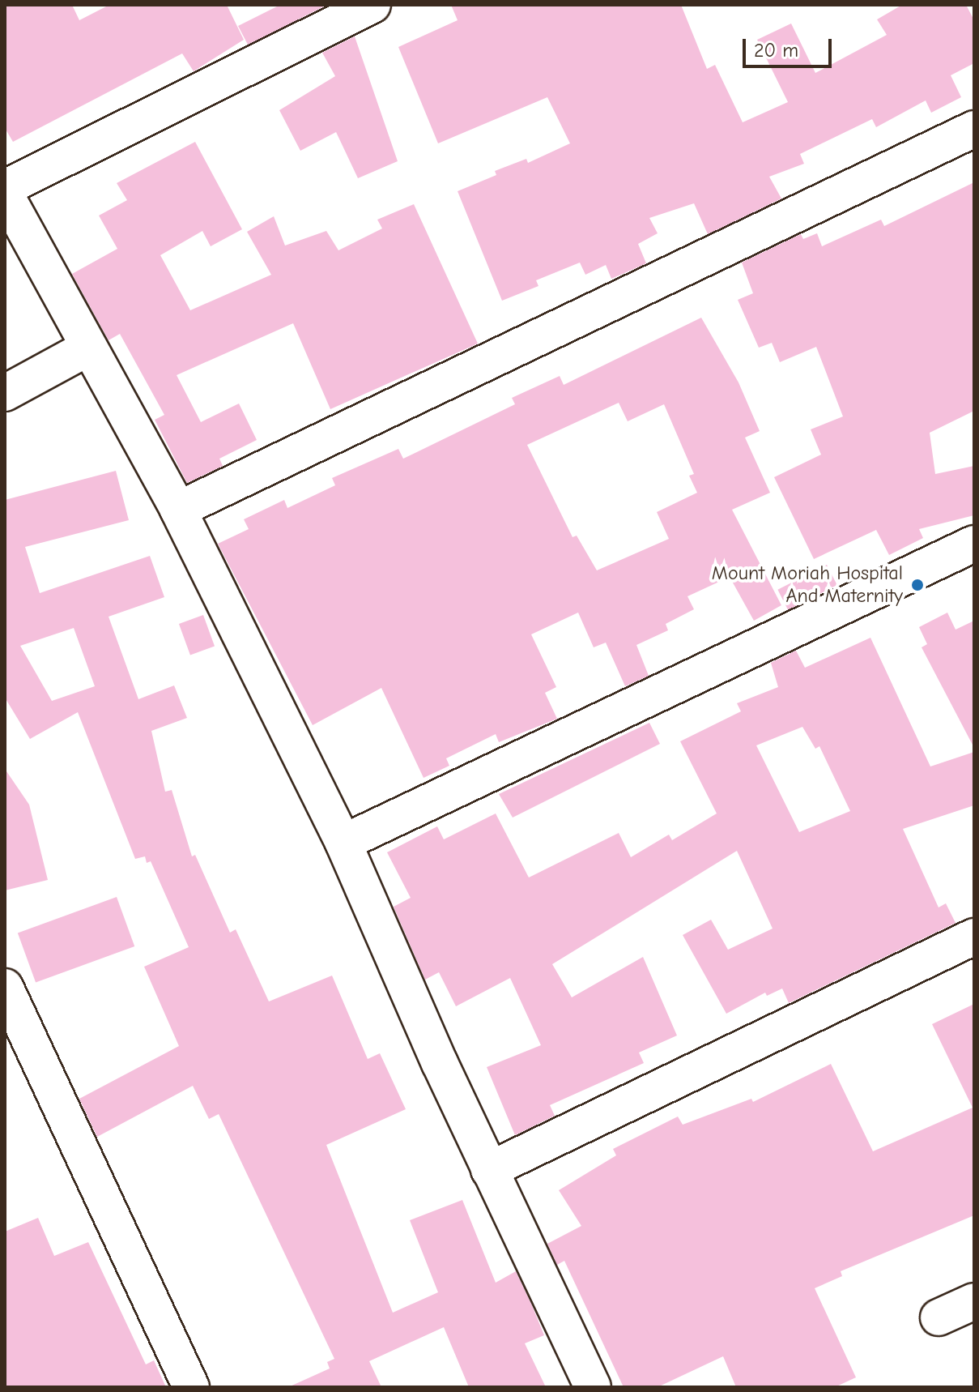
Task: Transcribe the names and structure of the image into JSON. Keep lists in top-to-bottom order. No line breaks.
{"places":["Mount Moriah Hospital And Maternity"],"scale_bar":"20 m"}
